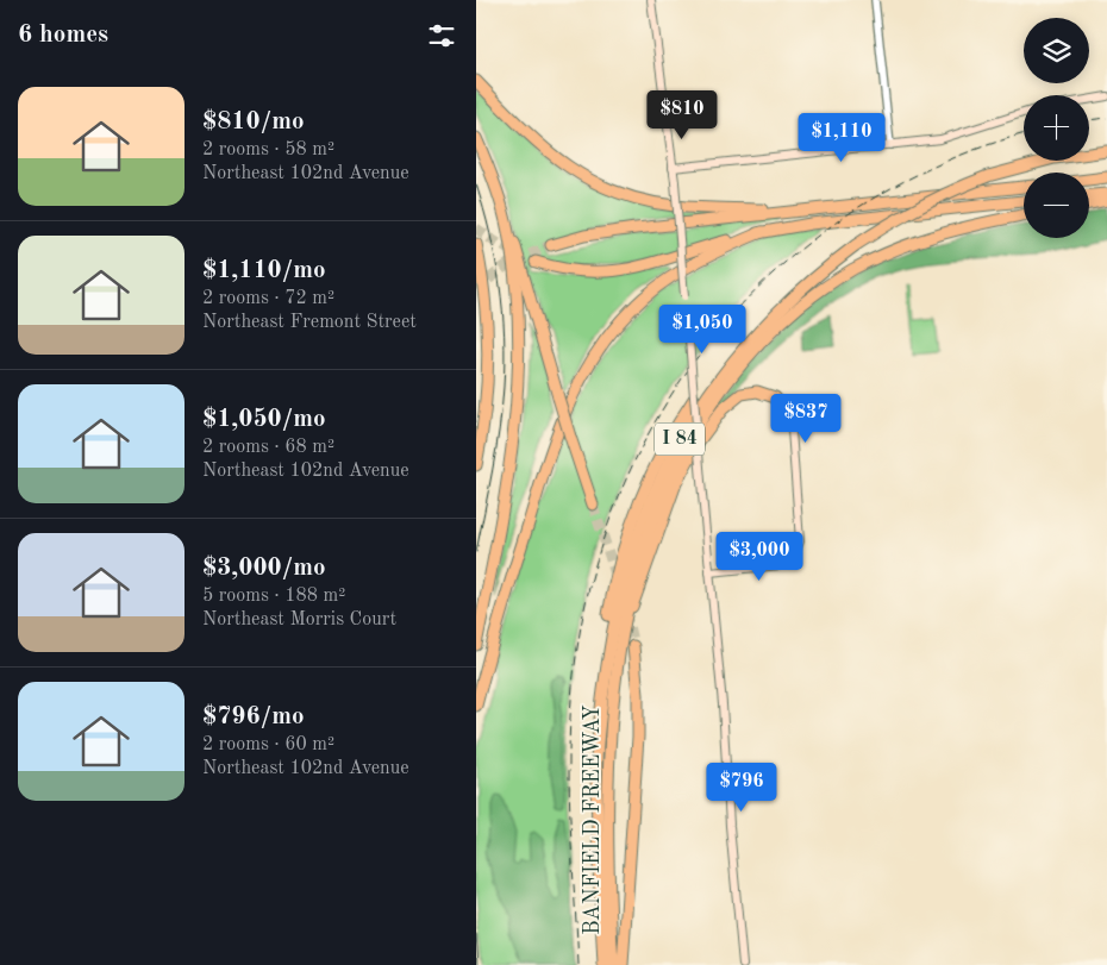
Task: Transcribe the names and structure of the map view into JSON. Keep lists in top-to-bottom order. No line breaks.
{"streets":{"highway":["I 84","BANFIELD FREEWAY"]},"page":{"heading":"6 homes","map_buttons":["+","−"],"list":[{"name":"$810/mo","note":"2 rooms · 58 m² · Northeast 102nd Avenue"},{"name":"$1,110/mo","note":"2 rooms · 72 m² · Northeast Fremont Street"},{"name":"$1,050/mo","note":"2 rooms · 68 m² · Northeast 102nd Avenue"},{"name":"$3,000/mo","note":"5 rooms · 188 m² · Northeast Morris Court"},{"name":"$796/mo","note":"2 rooms · 60 m² · Northeast 102nd Avenue"}],"price":["$810","$1,110","$1,050","$837","$3,000","$796"]}}
